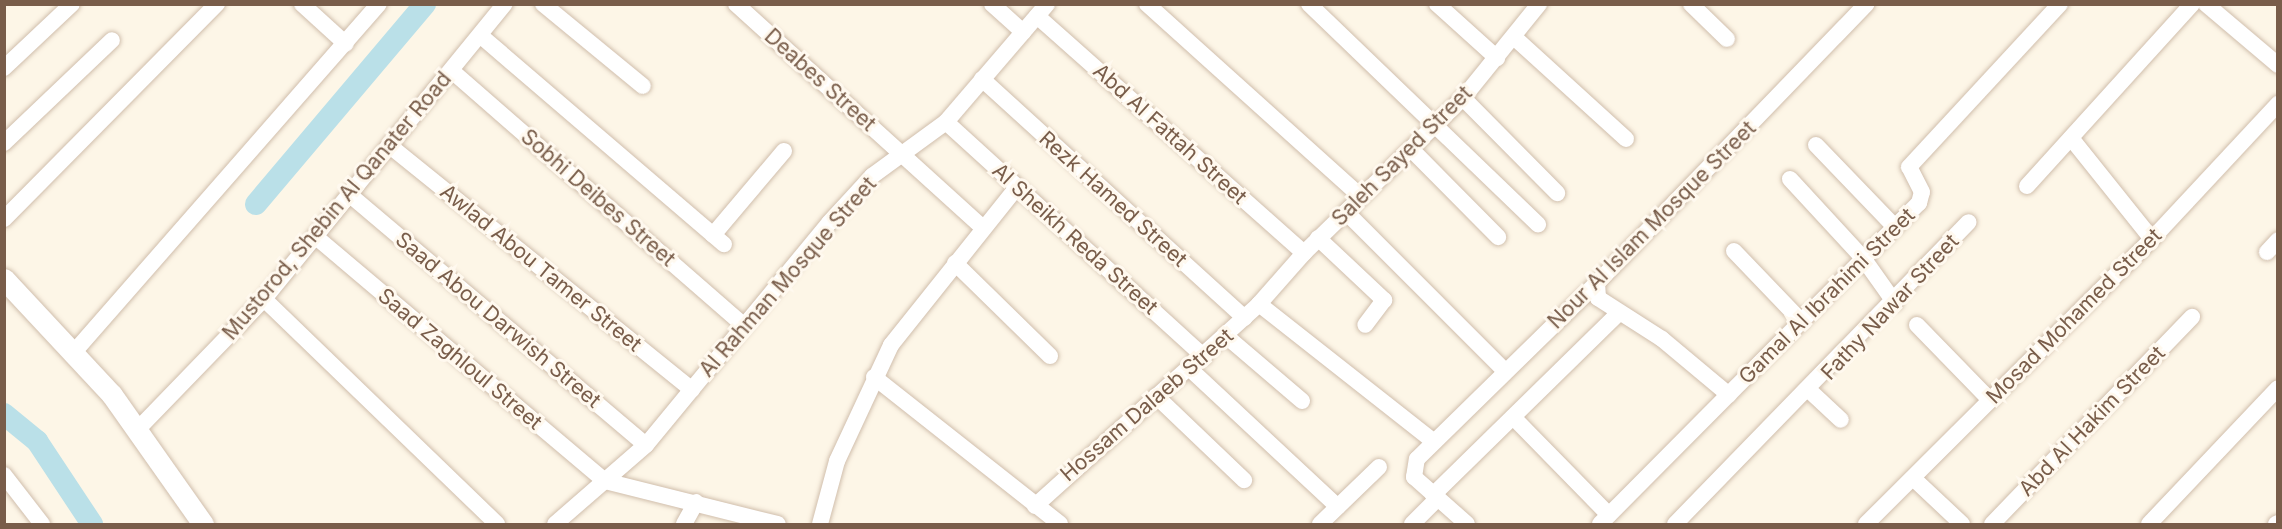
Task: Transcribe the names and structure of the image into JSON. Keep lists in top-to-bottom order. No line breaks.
{"streets":{"street":["Deabes Street","Abd Al Fattah Street","Saleh Sayed Street","Sobhi Deibes Street","Rezk Hamed Street","Mustorod, Shebin Al Qanater Road","Nour Al Islam Mosque Street","Al Sheikh Reda Street","Awlad Abou Tamer Street","Al Rahman Mosque Street","Gamal Al Ibrahimi Street","Fathy Nawar Street","Mosad Mohamed Street","Saad Abou Darwish Street","Saad Zaghloul Street","Hossam Dalaeb Street","Abd Al Hakim Street"]},"crossings":[["Deabes Street","Al Rahman Mosque Street"],["Abd Al Fattah Street","Saleh Sayed Street"],["Abd Al Fattah Street","Al Rahman Mosque Street"],["Saleh Sayed Street","Hossam Dalaeb Street"],["Sobhi Deibes Street","Mustorod, Shebin Al Qanater Road"],["Sobhi Deibes Street","Al Rahman Mosque Street"],["Rezk Hamed Street","Al Rahman Mosque Street"],["Rezk Hamed Street","Hossam Dalaeb Street"],["Mustorod, Shebin Al Qanater Road","Awlad Abou Tamer Street"],["Mustorod, Shebin Al Qanater Road","Saad Abou Darwish Street"],["Mustorod, Shebin Al Qanater Road","Saad Zaghloul Street"],["Al Sheikh Reda Street","Al Rahman Mosque Street"],["Al Sheikh Reda Street","Hossam Dalaeb Street"],["Awlad Abou Tamer Street","Al Rahman Mosque Street"],["Al Rahman Mosque Street","Saad Abou Darwish Street"],["Al Rahman Mosque Street","Saad Zaghloul Street"]]}
